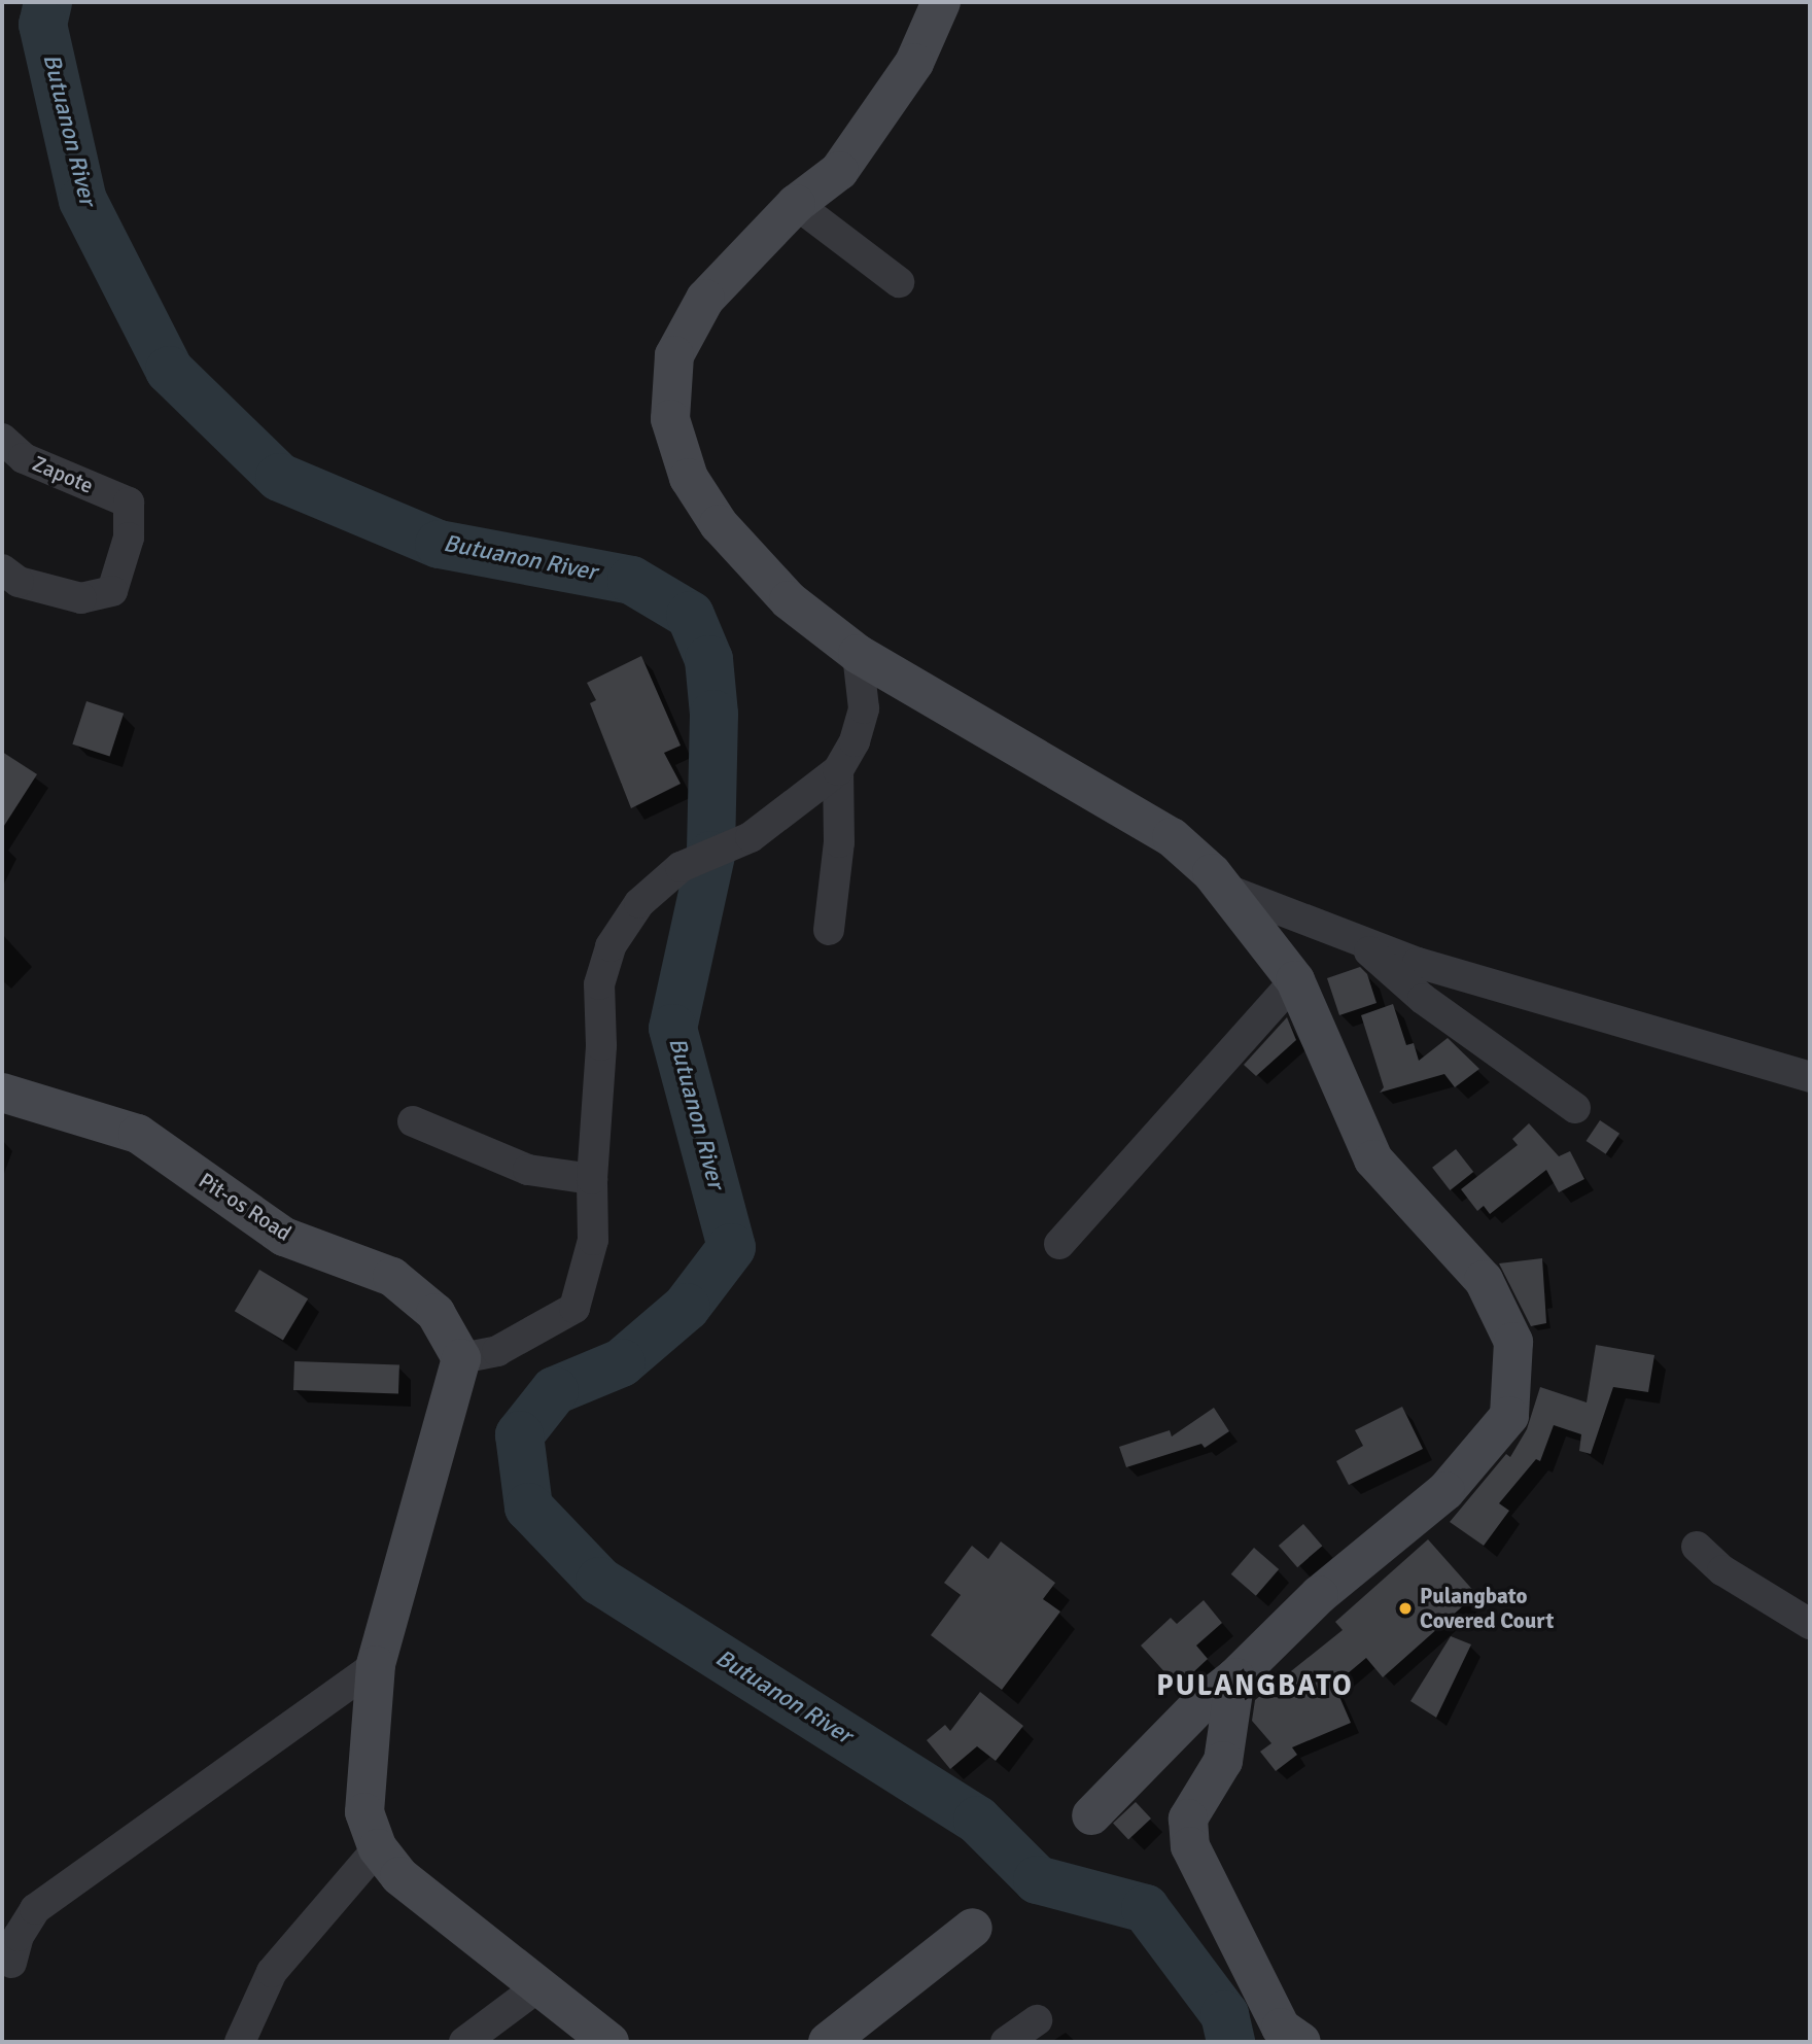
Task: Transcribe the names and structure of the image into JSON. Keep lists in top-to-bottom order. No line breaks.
{"streets":{"street":["Zapote","Pit-os Road"]},"districts":["PULANGBATO"],"water":["Butuanon River"],"places":["Pulangbato Covered Court"]}
